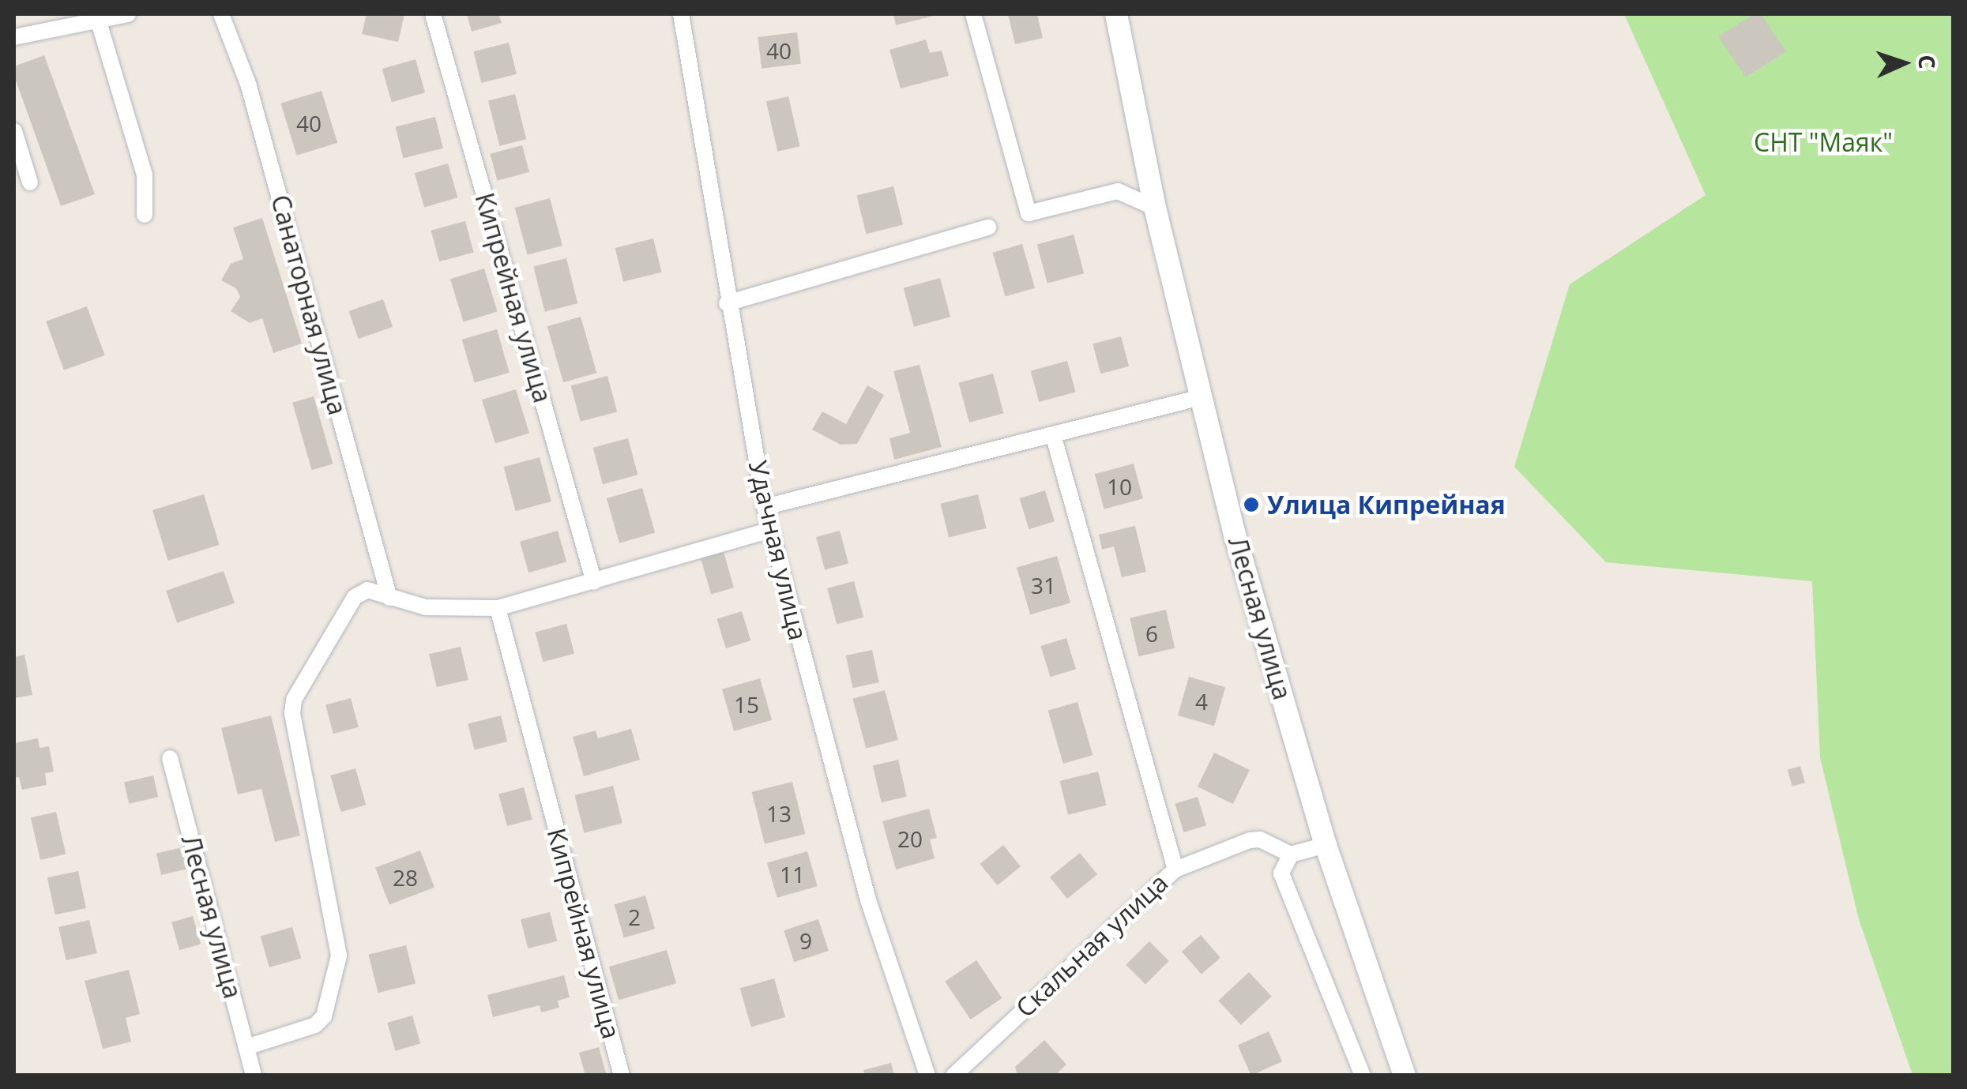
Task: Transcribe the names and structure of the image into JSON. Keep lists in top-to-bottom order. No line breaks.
{"streets":{"main road":["Лесная улица"],"street":["Кипрейная улица","Санаторная улица","Удачная улица","Скальная улица"]},"parks":["СНТ \"Маяк\""],"places":["Улица Кипрейная"],"house_numbers":["40","40","10","31","6","4","15","13","20","11","28","2","9"],"north":"right"}
